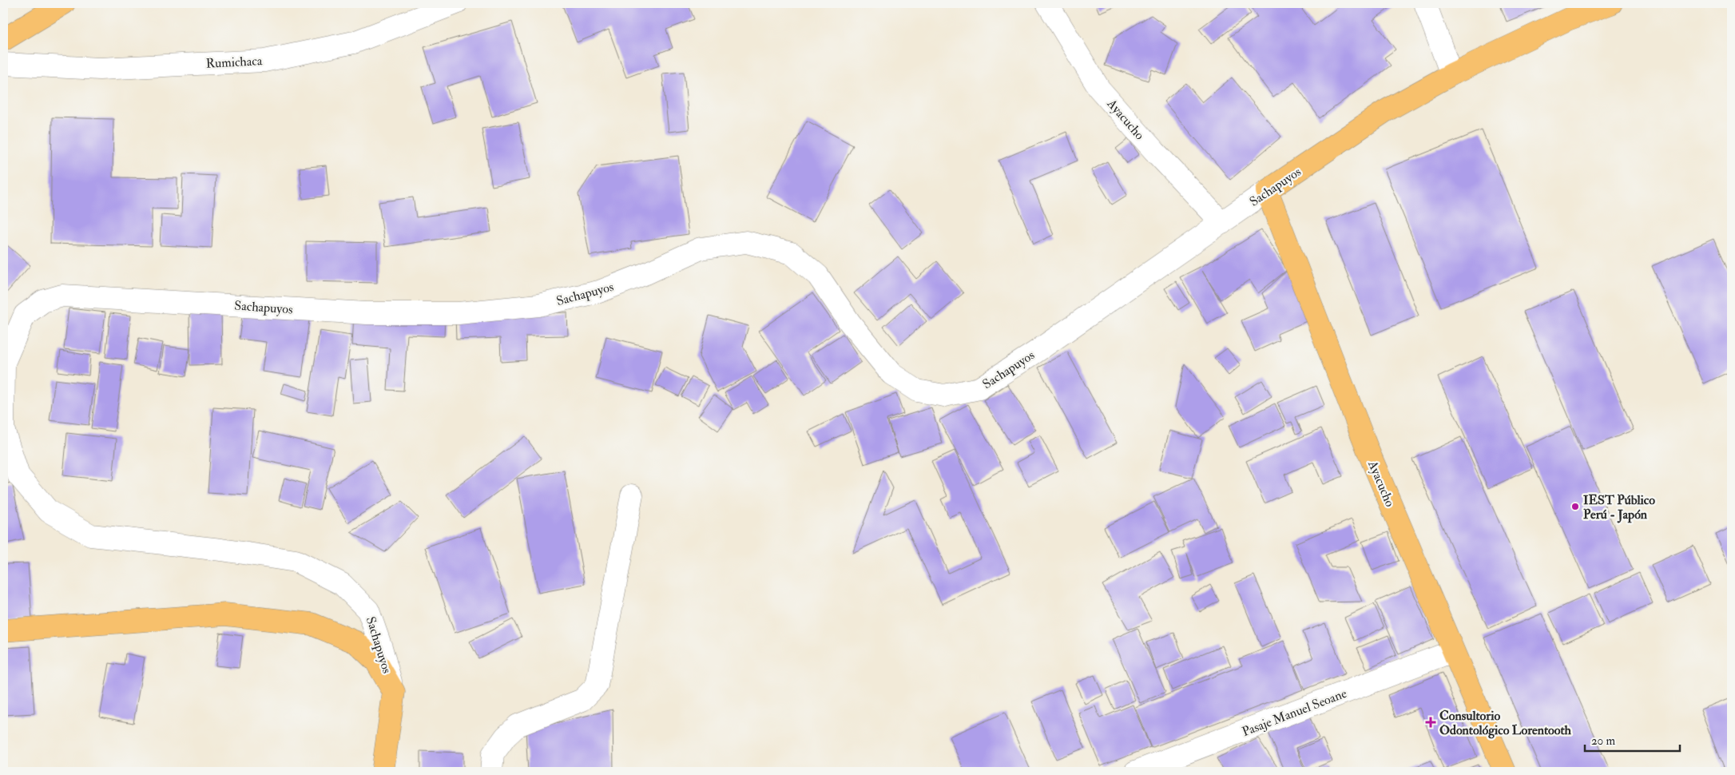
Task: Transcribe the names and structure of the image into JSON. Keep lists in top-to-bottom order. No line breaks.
{"streets":{"main road":["Ayacucho","Sachapuyos"],"street":["Rumichaca","Pasaje Manuel Seoane"]},"crossings":[["Ayacucho","Sachapuyos"],["Ayacucho","Pasaje Manuel Seoane"]],"places":{"other":["IEST Público Perú - Japón"],"health":["Consultorio Odontológico Lorentooth"]},"scale_bar":"20 m"}
